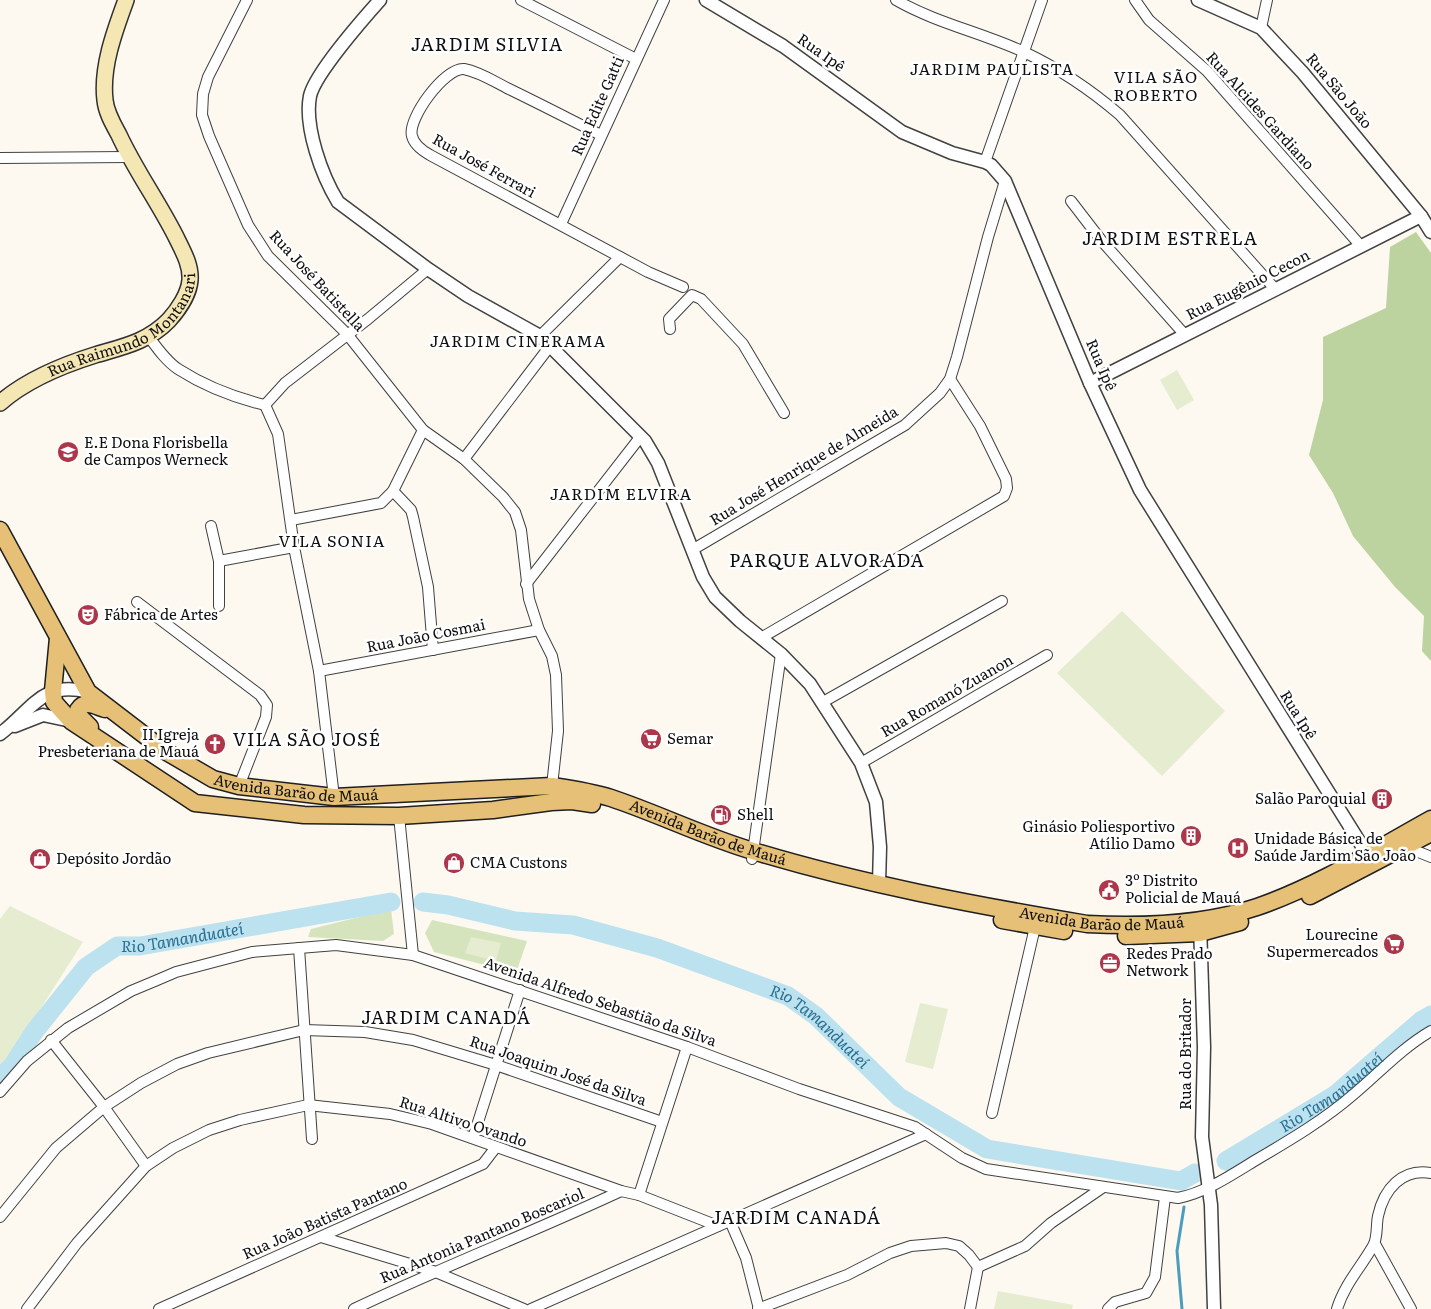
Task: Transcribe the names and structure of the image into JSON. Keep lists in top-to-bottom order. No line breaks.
{"streets":{"main road":["Rua Raimundo Montanari","Avenida Barão de Mauá"],"street":["Rua Ipê","Rua São João","Rua Edite Gatti","Rua Alcides Gardiano","Rua José Ferrari","Rua José Batistella","Rua Eugênio Cecon","Rua José Henrique de Almeida","Rua João Cosmai","Rua Romanó Zuanon","Avenida Alfredo Sebastião da Silva","Rua do Britador","Rua Joaquim José da Silva","Rua Altivo Ovando","Rua João Batista Pantano","Rua Antonia Pantano Boscariol"]},"crossings":[["Rua Ipê","Rua Eugênio Cecon"],["Rua Ipê","Rua José Henrique de Almeida"],["Rua Ipê","Avenida Barão de Mauá"],["Rua São João","Rua Eugênio Cecon"],["Rua Edite Gatti","Rua José Ferrari"],["Rua Alcides Gardiano","Rua Eugênio Cecon"],["Rua José Batistella","Rua João Cosmai"],["Rua José Batistella","Avenida Barão de Mauá"],["Avenida Barão de Mauá","Rua do Britador"],["Avenida Alfredo Sebastião da Silva","Rua do Britador"],["Rua Altivo Ovando","Rua João Batista Pantano"],["Rua Altivo Ovando","Rua Antonia Pantano Boscariol"]],"districts":["JARDIM SILVIA","JARDIM PAULISTA","VILA SÃO ROBERTO","JARDIM ESTRELA","JARDIM CINERAMA","JARDIM ELVIRA","VILA SONIA","PARQUE ALVORADA","VILA SÃO JOSÉ","JARDIM CANADÁ","JARDIM CANADÁ"],"water":["Rio Tamanduateí"],"places":{"school or university":["E.E Dona Florisbella de Campos Werneck"],"theatre":["Fábrica de Artes"],"supermarket":["Semar","Lourecine Supermercados"],"church":["II Igreja Presbeteriana de Mauá"],"building":["Salão Paroquial","Ginásio Poliesportivo Atílio Damo"],"fuel station":["Shell"],"hospital":["Unidade Básica de Saúde Jardim São João"],"shop":["Depósito Jordão","CMA Custons"],"public building":["3º Distrito Policial de Mauá"],"office":["Redes Prado Network"]}}
